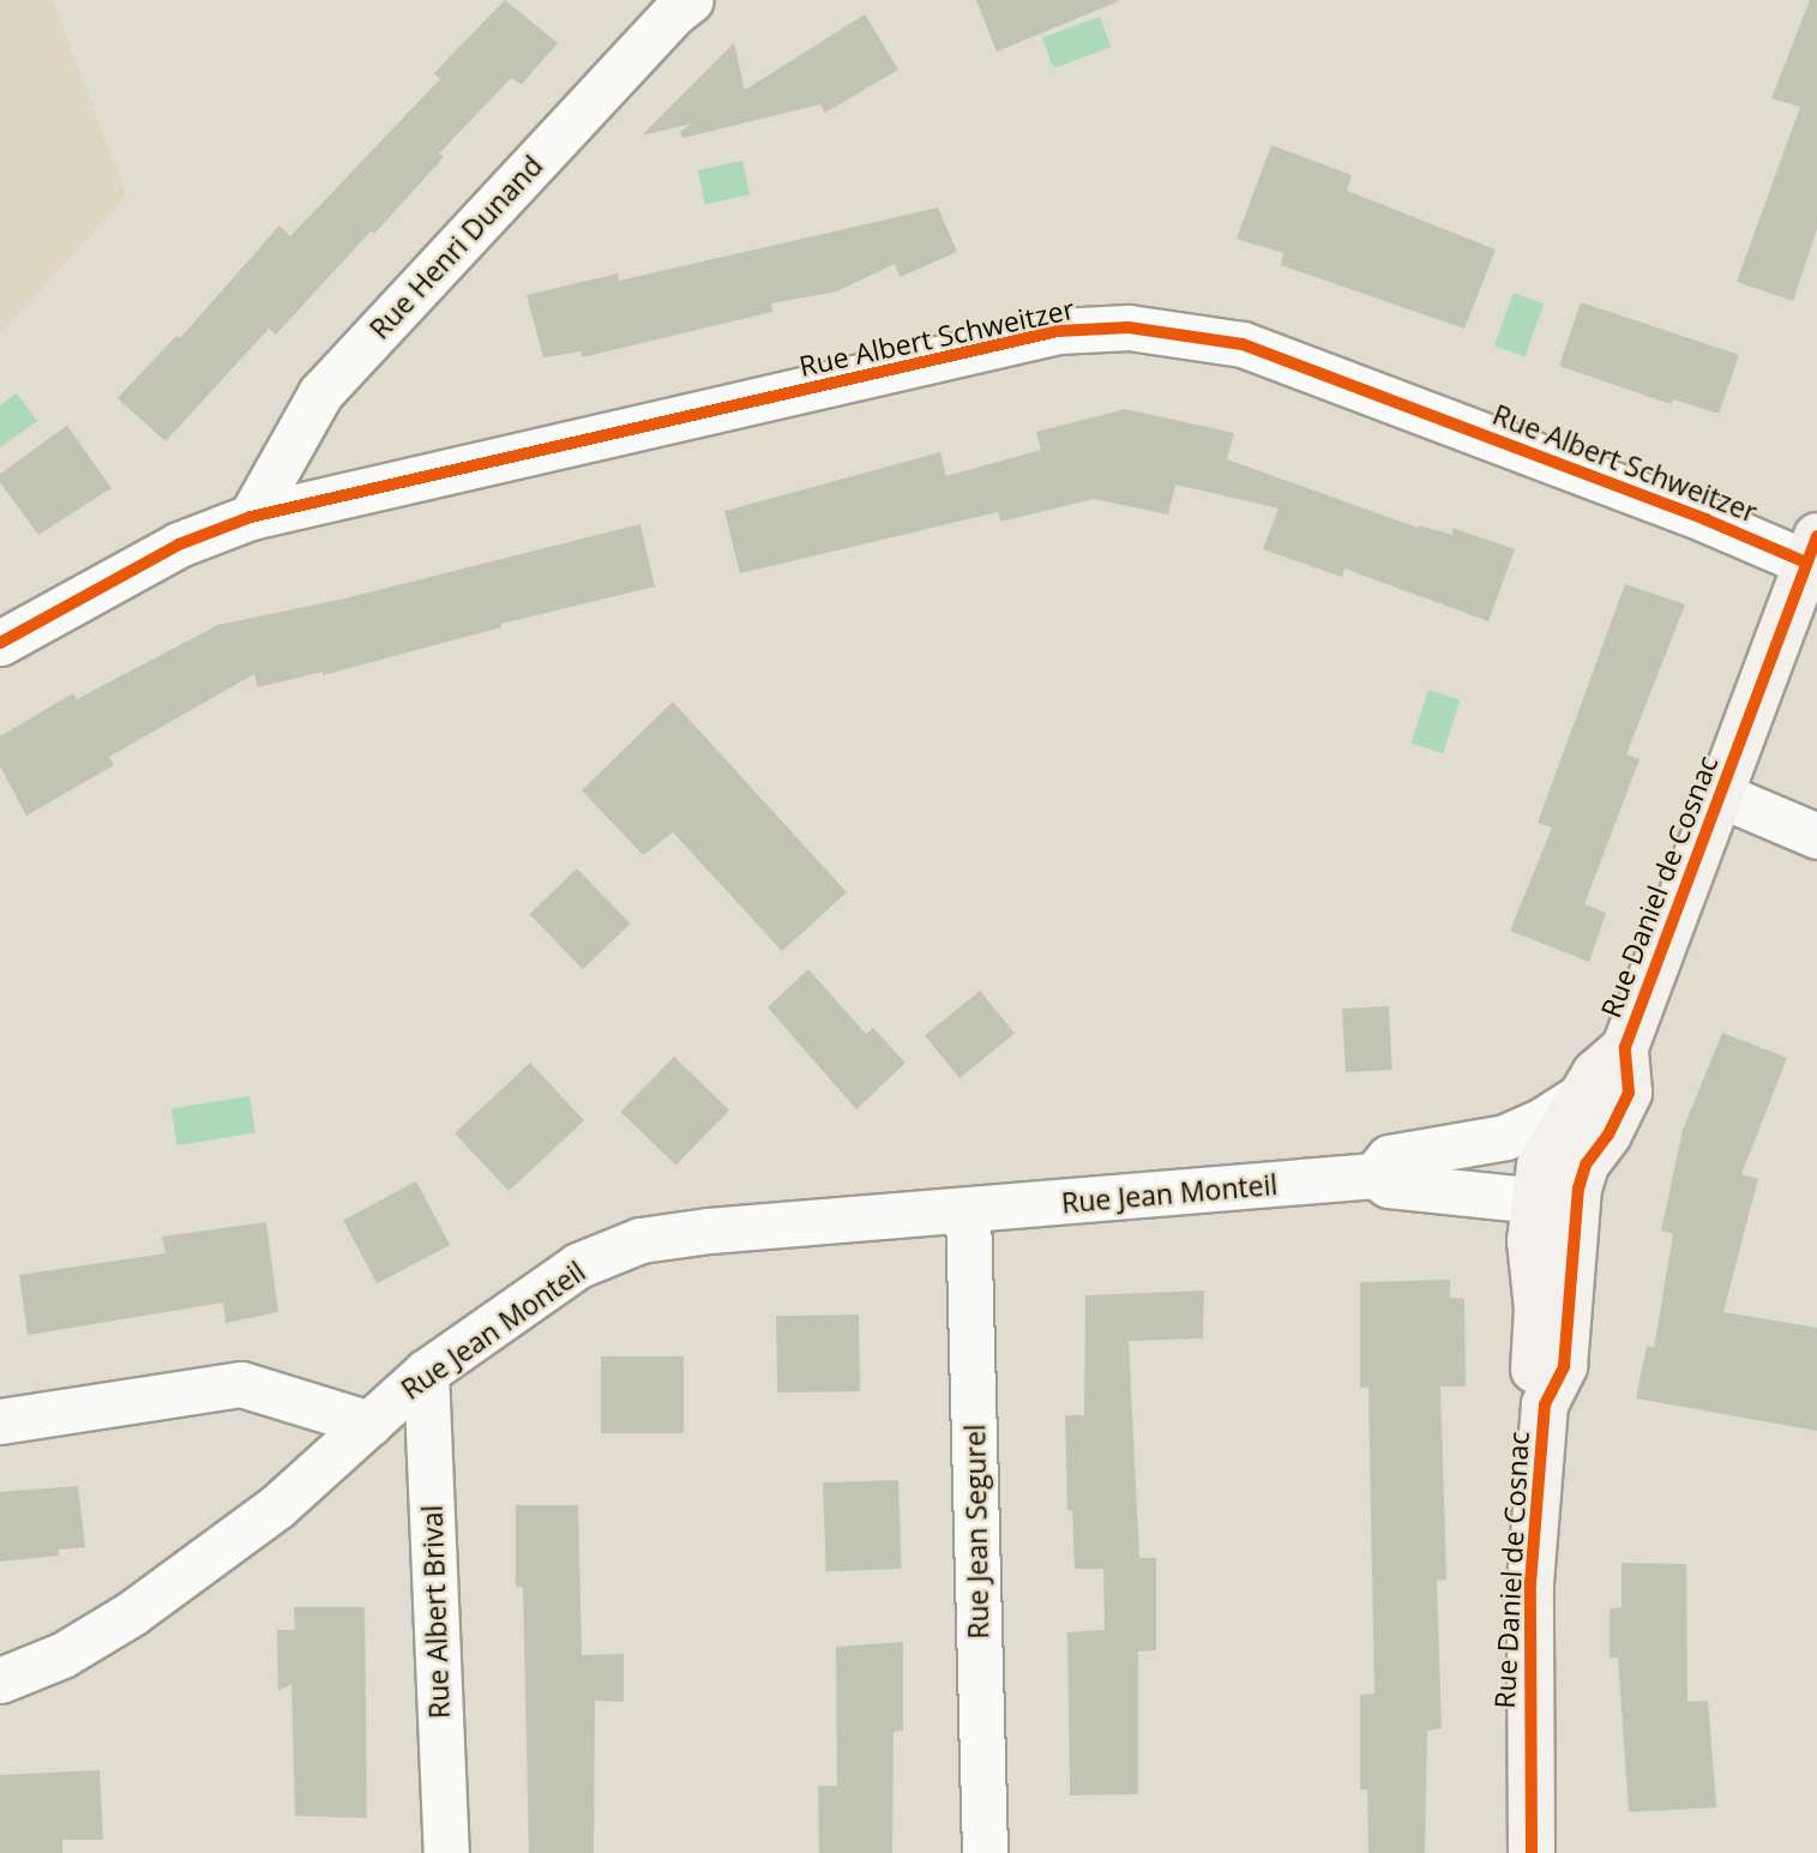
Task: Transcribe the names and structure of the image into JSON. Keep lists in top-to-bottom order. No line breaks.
{"streets":{"street":["Rue Henri Dunand","Rue Albert Schweitzer","Rue Daniel de Cosnac","Rue Jean Monteil","Rue Jean Segurel","Rue Albert Brival"]},"crossings":[["Rue Henri Dunand","Rue Albert Schweitzer"],["Rue Albert Schweitzer","Rue Daniel de Cosnac"],["Rue Daniel de Cosnac","Rue Jean Monteil"],["Rue Jean Monteil","Rue Jean Segurel"],["Rue Jean Monteil","Rue Albert Brival"]]}
